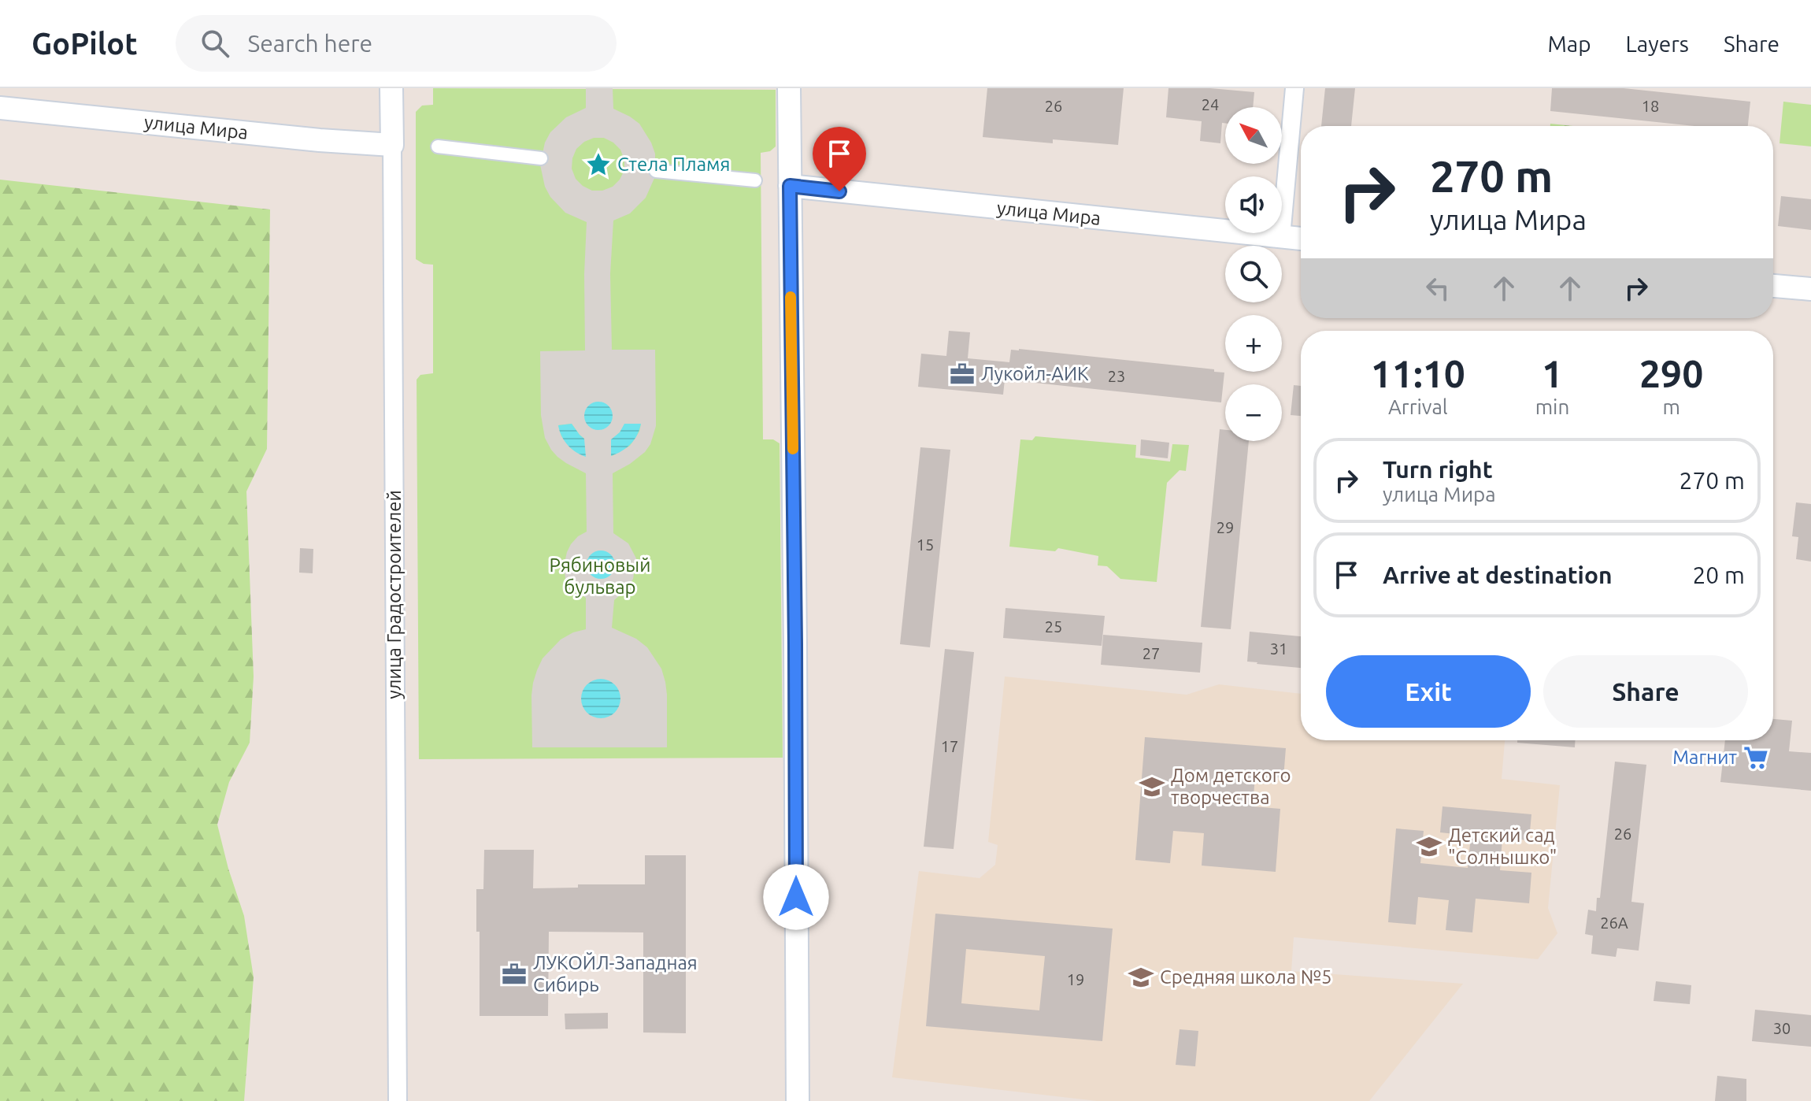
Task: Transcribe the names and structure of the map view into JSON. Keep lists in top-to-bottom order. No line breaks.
{"streets":{"street":["улица Мира","улица Градостроителей"]},"crossings":[["улица Мира","улица Градостроителей"]],"parks":["Рябиновый бульвар"],"places":{"place":["Стела Пламя"],"office":["Лукойл-АИК","ЛУКОЙЛ-Западная Сибирь"],"supermarket":["Магнит"],"school or university":["Дом детского творчества","Детский сад \"Солнышко\"","Средняя школа №5"]},"house_numbers":["24","26","18","23","29","15","25","31","27","17","26","26А","19","30"],"north":"top left","page":{"header":"GoPilot","search":"Search here","nav":["Map","Layers","Share"],"map_buttons":["+","−"],"turn":["270 m","улица Мира"],"eta":["11:10","Arrival","1","min","290","m"],"list":[{"name":"Turn right","note":"улица Мира","value":"270 m"},{"name":"Arrive at destination","value":"20 m"}],"buttons":["Exit","Share"]}}
